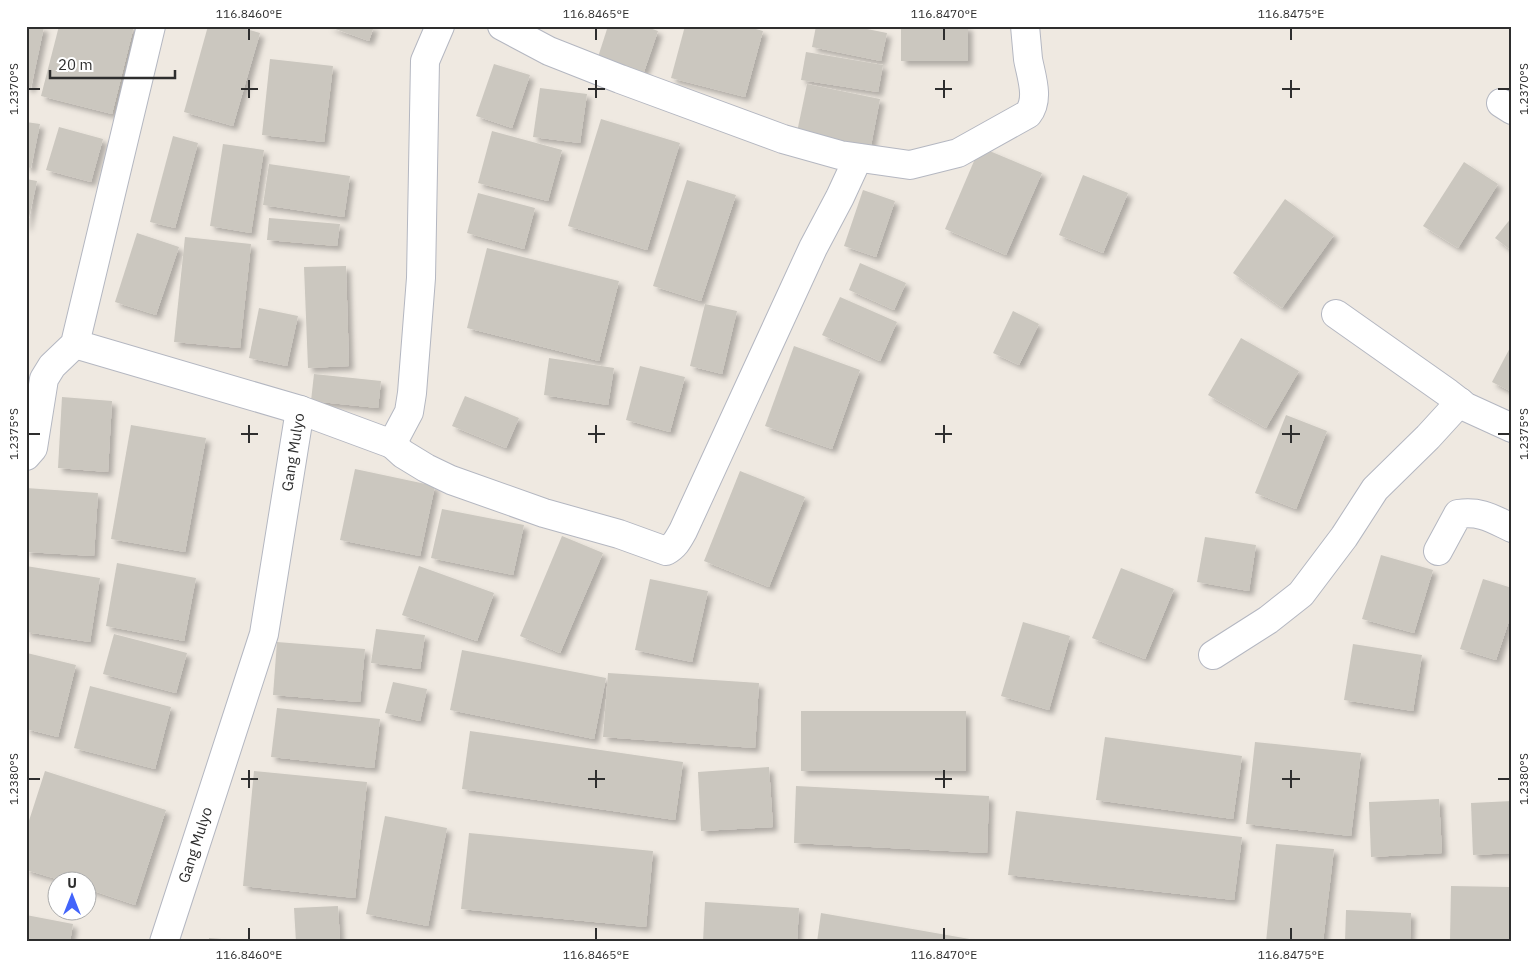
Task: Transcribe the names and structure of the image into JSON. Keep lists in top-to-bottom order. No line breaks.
{"streets":{"street":["Gang Mulyo"]},"scale_bar":"20 m","north":"top","coordinates":["116.8460°E","116.8465°E","116.8470°E","116.8475°E","1.2370°S","1.2375°S","1.2380°S"]}
